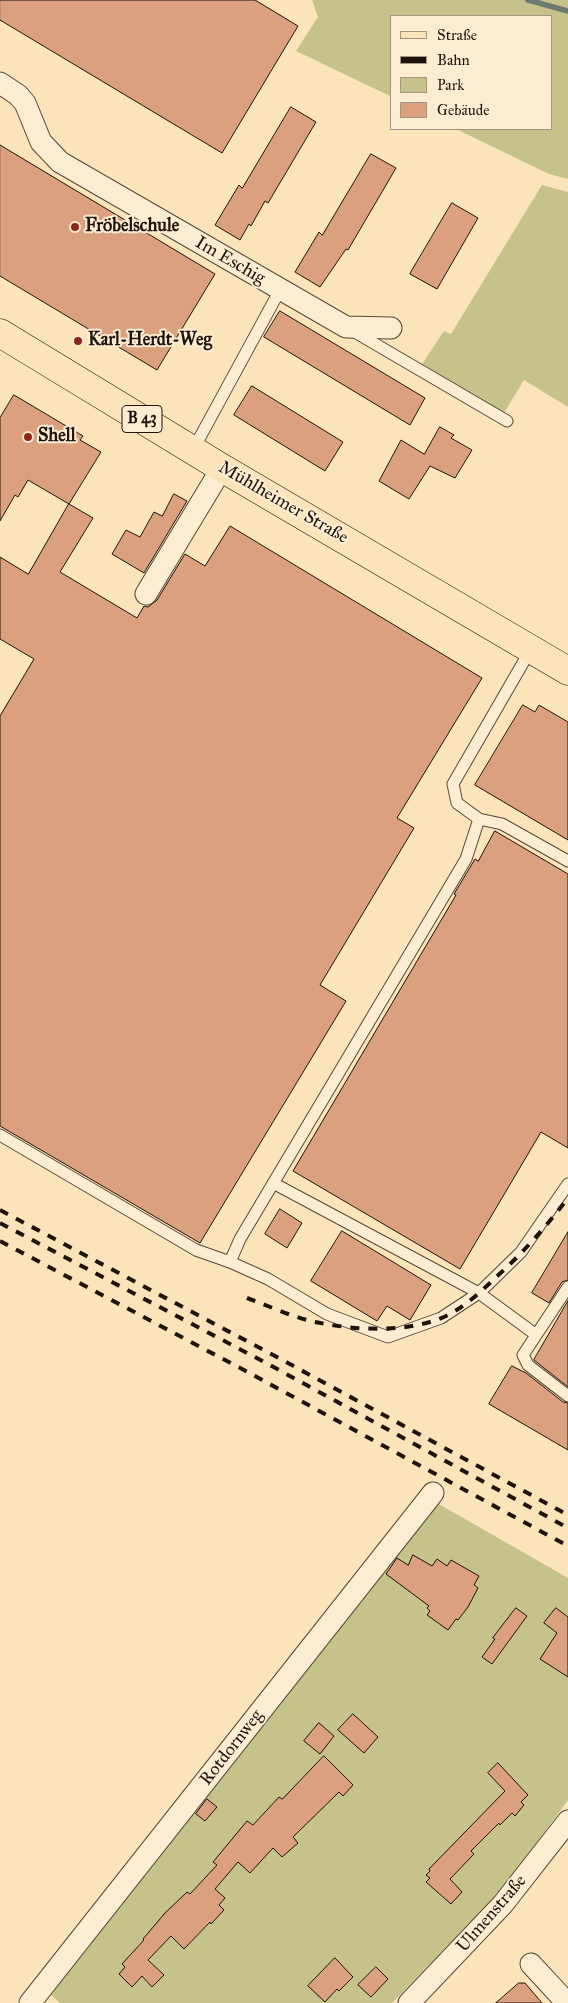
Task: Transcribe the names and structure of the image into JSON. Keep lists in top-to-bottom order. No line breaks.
{"streets":{"main road":["B 43","Mühlheimer Straße"],"street":["Im Eschig","Rotdornweg","Ulmenstraße"]},"places":["Fröbelschule","Karl-Herdt-Weg","Shell"],"legend":["Straße","Bahn","Park","Gebäude"]}
